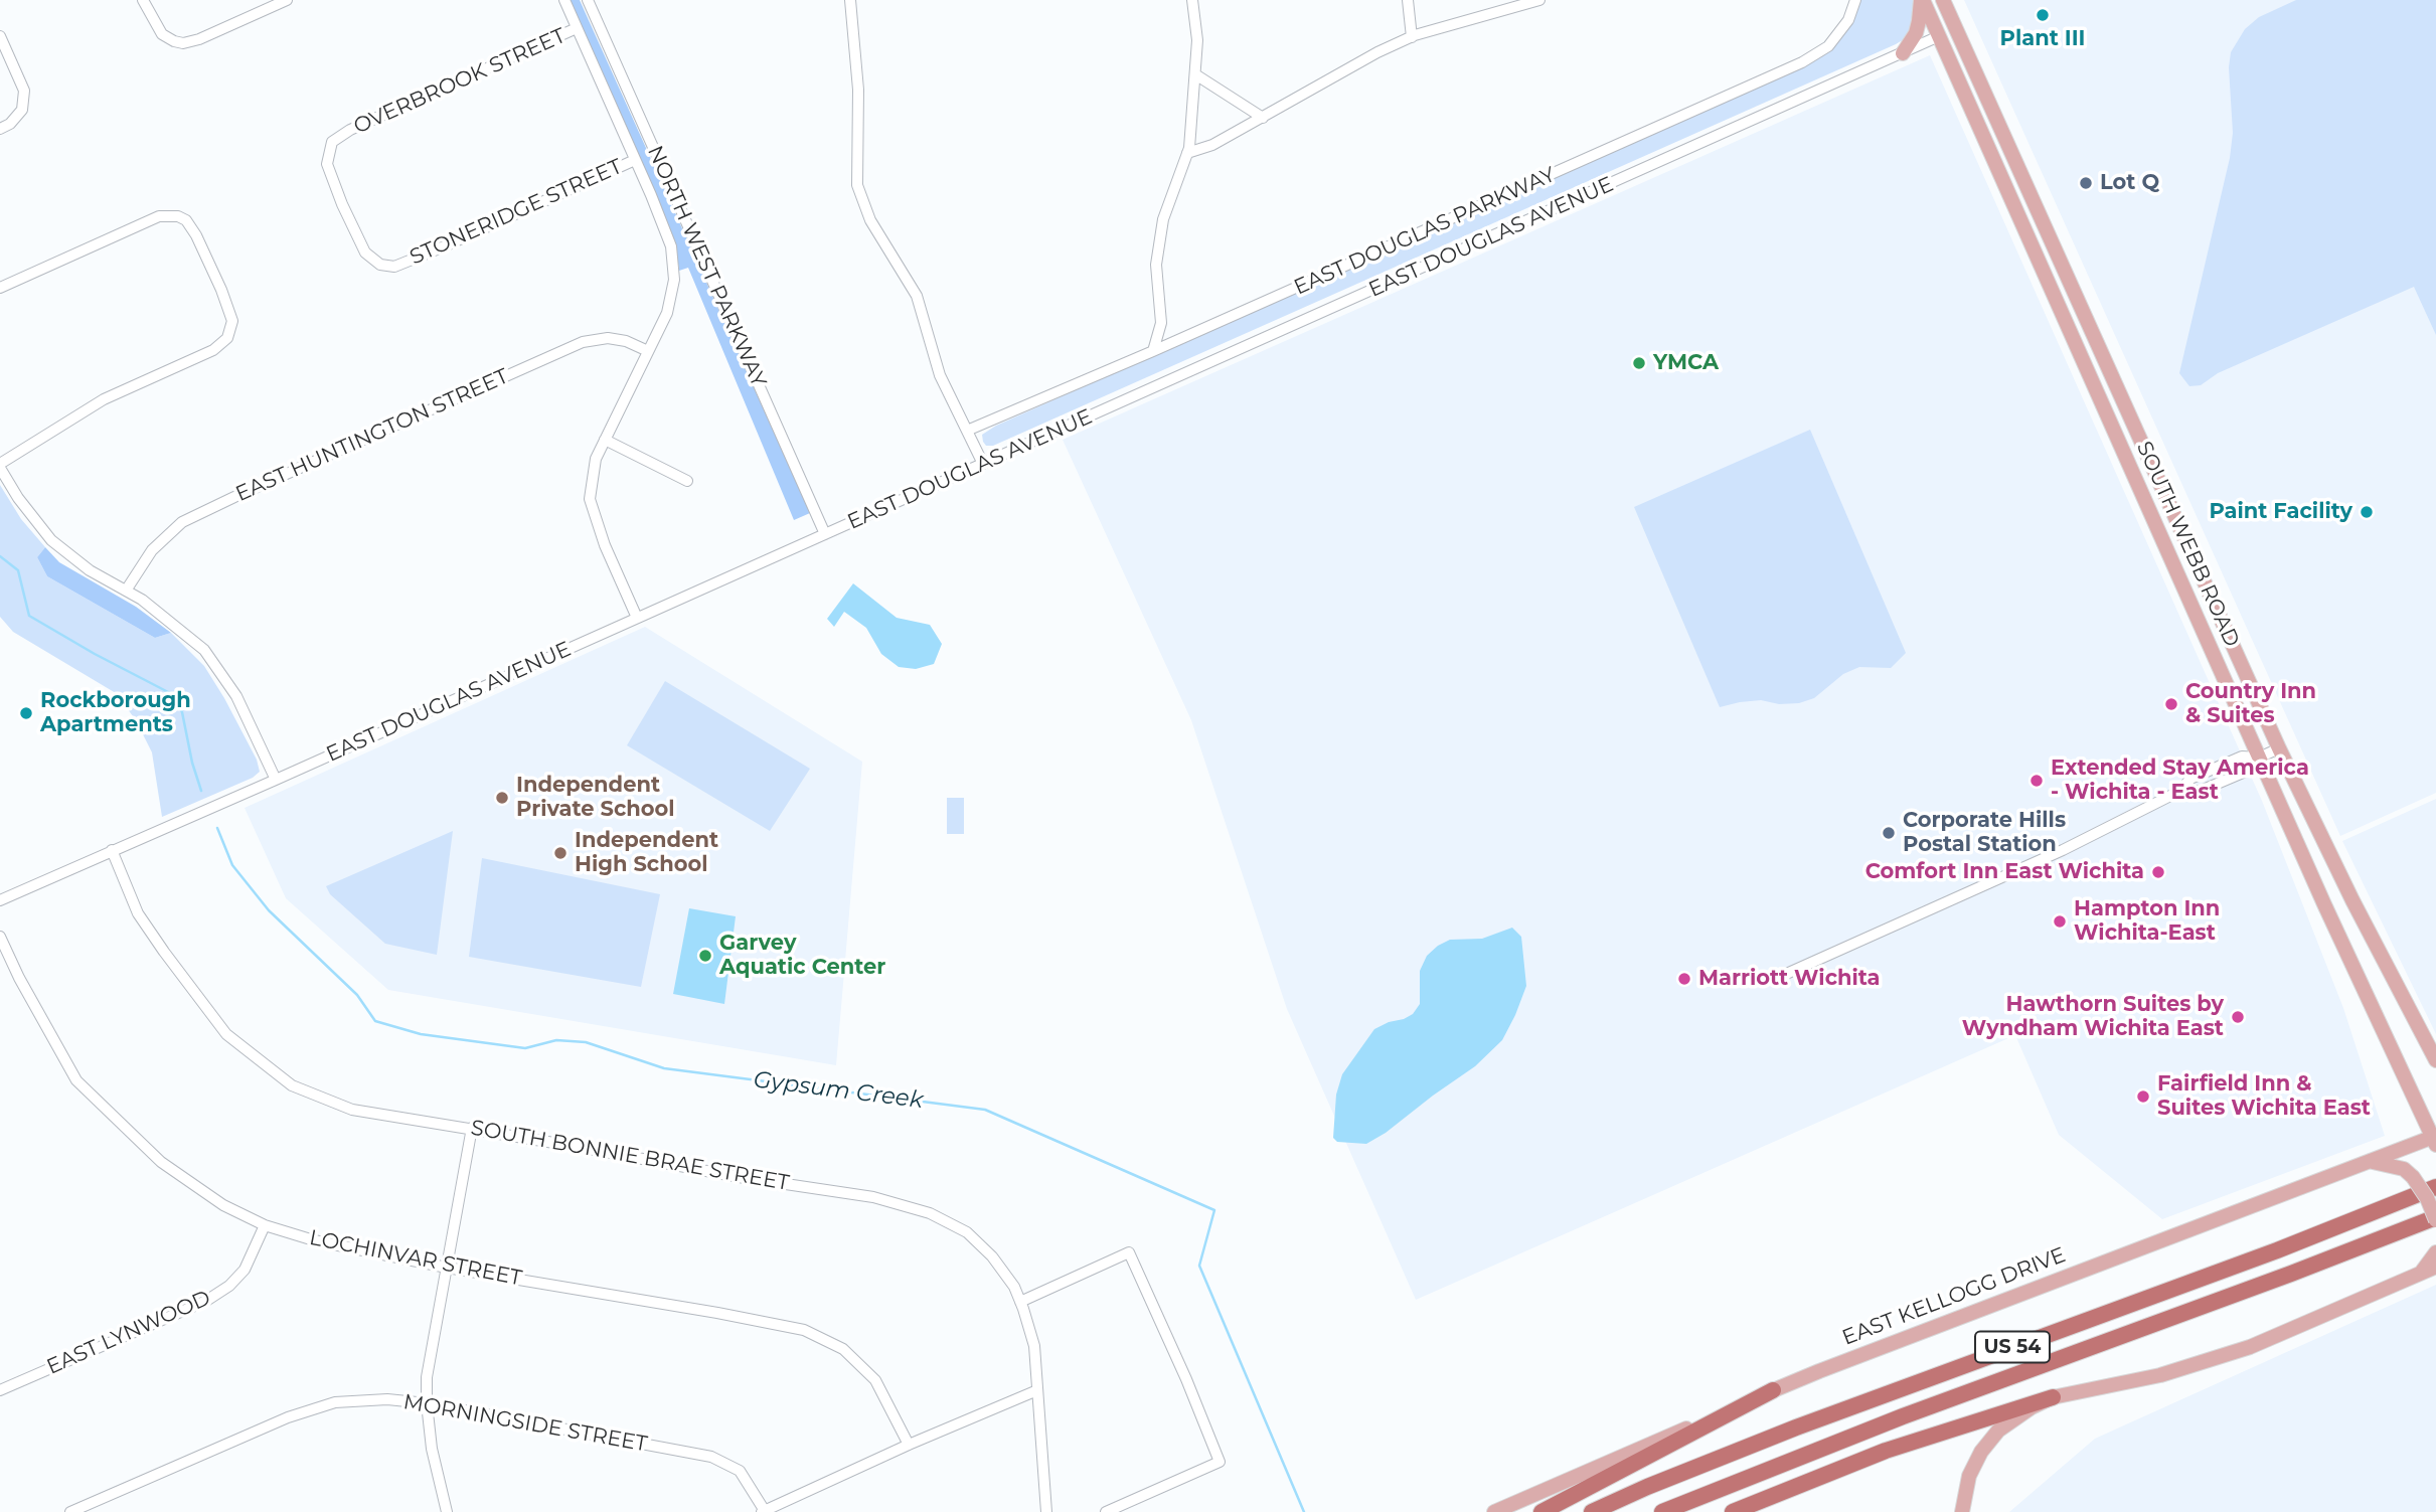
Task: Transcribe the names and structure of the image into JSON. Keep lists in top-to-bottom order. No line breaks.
{"streets":{"highway":["US 54"],"main road":["SOUTH WEBB ROAD","EAST KELLOGG DRIVE"],"street":["OVERBROOK STREET","STONERIDGE STREET","EAST DOUGLAS PARKWAY","EAST DOUGLAS AVENUE","NORTH WEST PARKWAY","EAST HUNTINGTON STREET","SOUTH BONNIE BRAE STREET","LOCHINVAR STREET","EAST LYNWOOD","MORNINGSIDE STREET"]},"crossings":[["OVERBROOK STREET","STONERIDGE STREET"],["EAST DOUGLAS AVENUE","NORTH WEST PARKWAY"],["EAST DOUGLAS AVENUE","SOUTH WEBB ROAD"],["EAST DOUGLAS AVENUE","SOUTH BONNIE BRAE STREET"],["SOUTH WEBB ROAD","EAST KELLOGG DRIVE"],["LOCHINVAR STREET","EAST LYNWOOD"]],"water":["Gypsum Creek"],"places":["Plant III","Lot Q","YMCA","Paint Facility","Country Inn & Suites","Rockborough Apartments","Extended Stay America - Wichita - East","Independent Private School","Corporate Hills Postal Station","Independent High School","Comfort Inn East Wichita","Hampton Inn Wichita-East","Garvey Aquatic Center","Marriott Wichita","Hawthorn Suites by Wyndham Wichita East","Fairfield Inn & Suites Wichita East"]}
